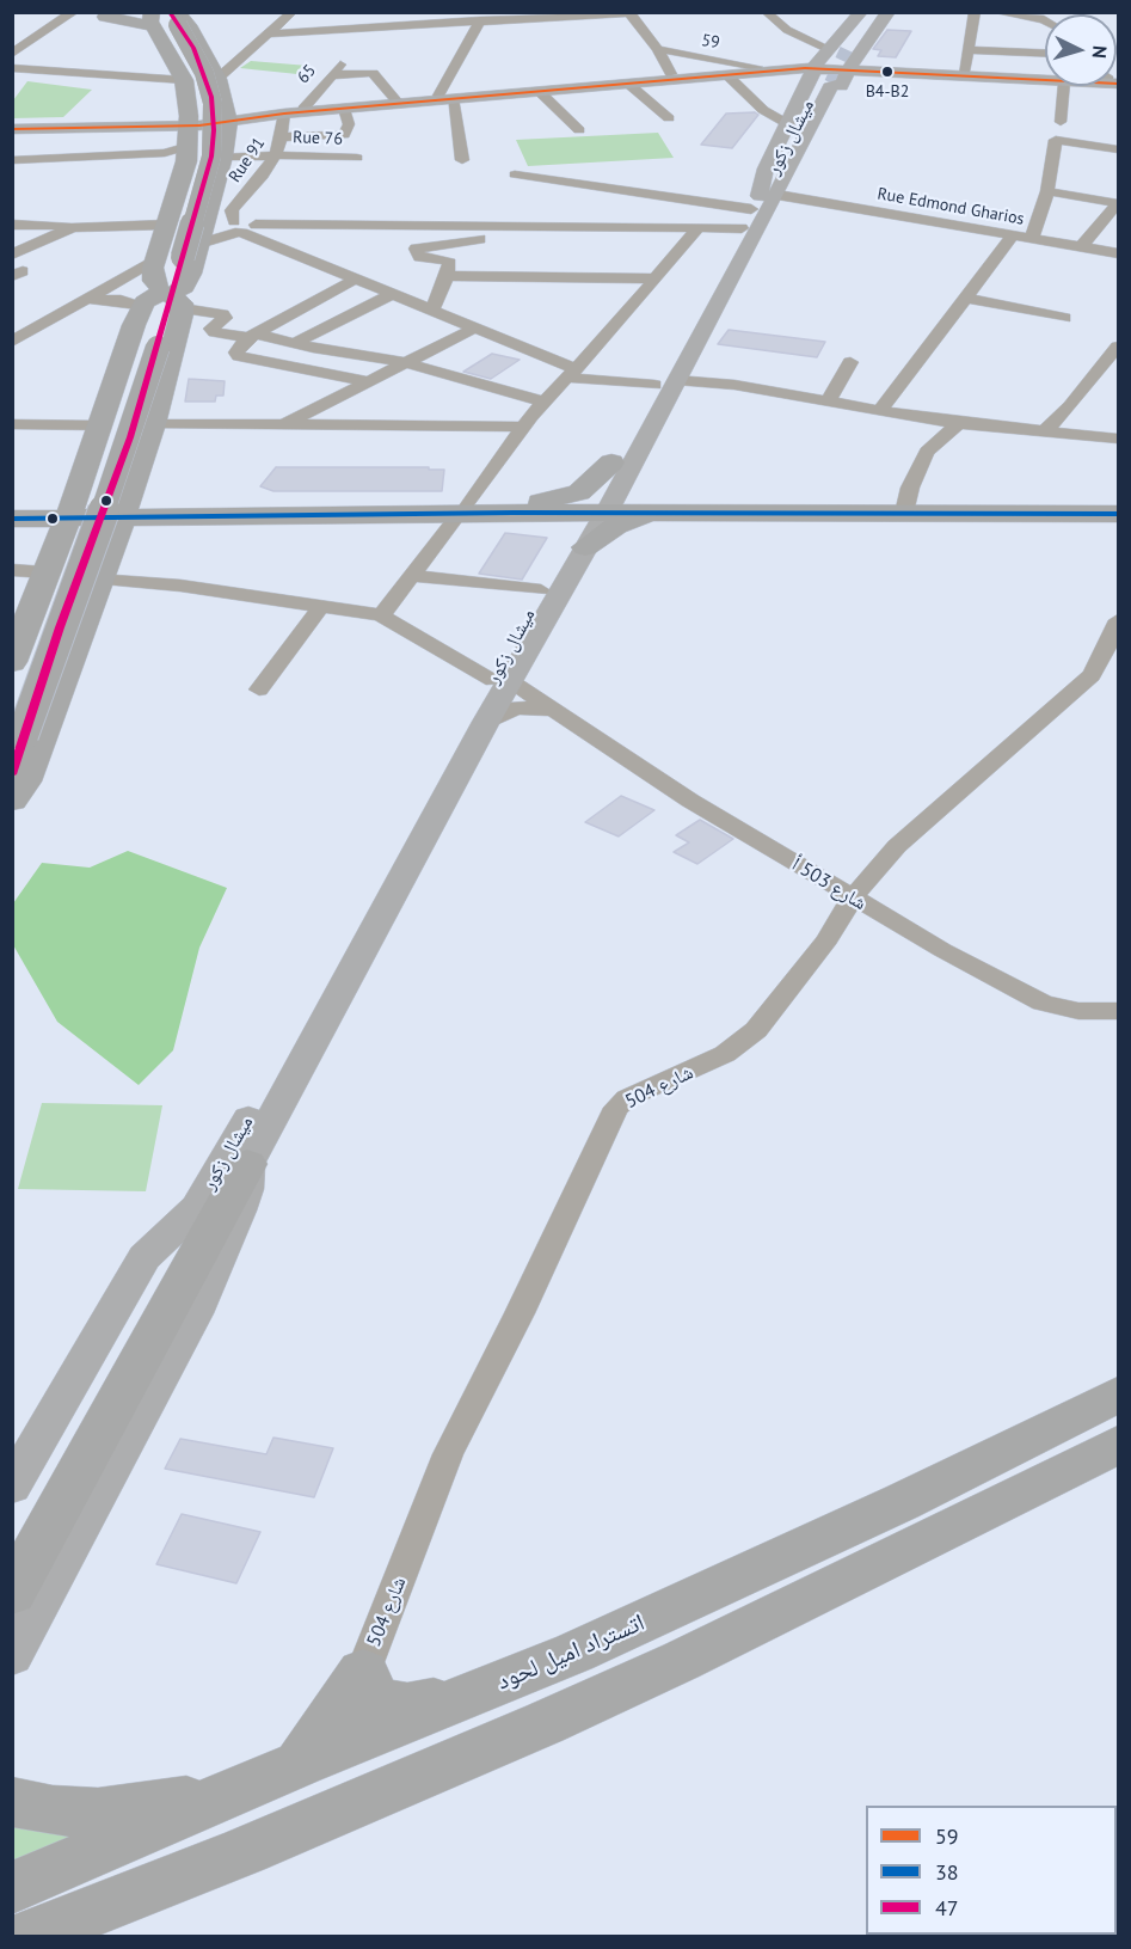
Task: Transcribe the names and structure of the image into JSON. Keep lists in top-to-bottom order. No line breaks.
{"streets":{"highway":["اتستراد اميل لحود"],"main road":["ميشال زكور"],"street":["59","65","Rue 76","Rue 91","Rue Edmond Gharios","شارع 503 أ","شارع 504"]},"crossings":[["ميشال زكور","Rue Edmond Gharios"],["ميشال زكور","شارع 503 أ"],["Rue 76","Rue 91"],["شارع 503 أ","شارع 504"]],"places":["B4-B2"],"lines":["transit line 47","transit line 59","transit line 38"],"legend":["59","38","47"],"north":"right"}
